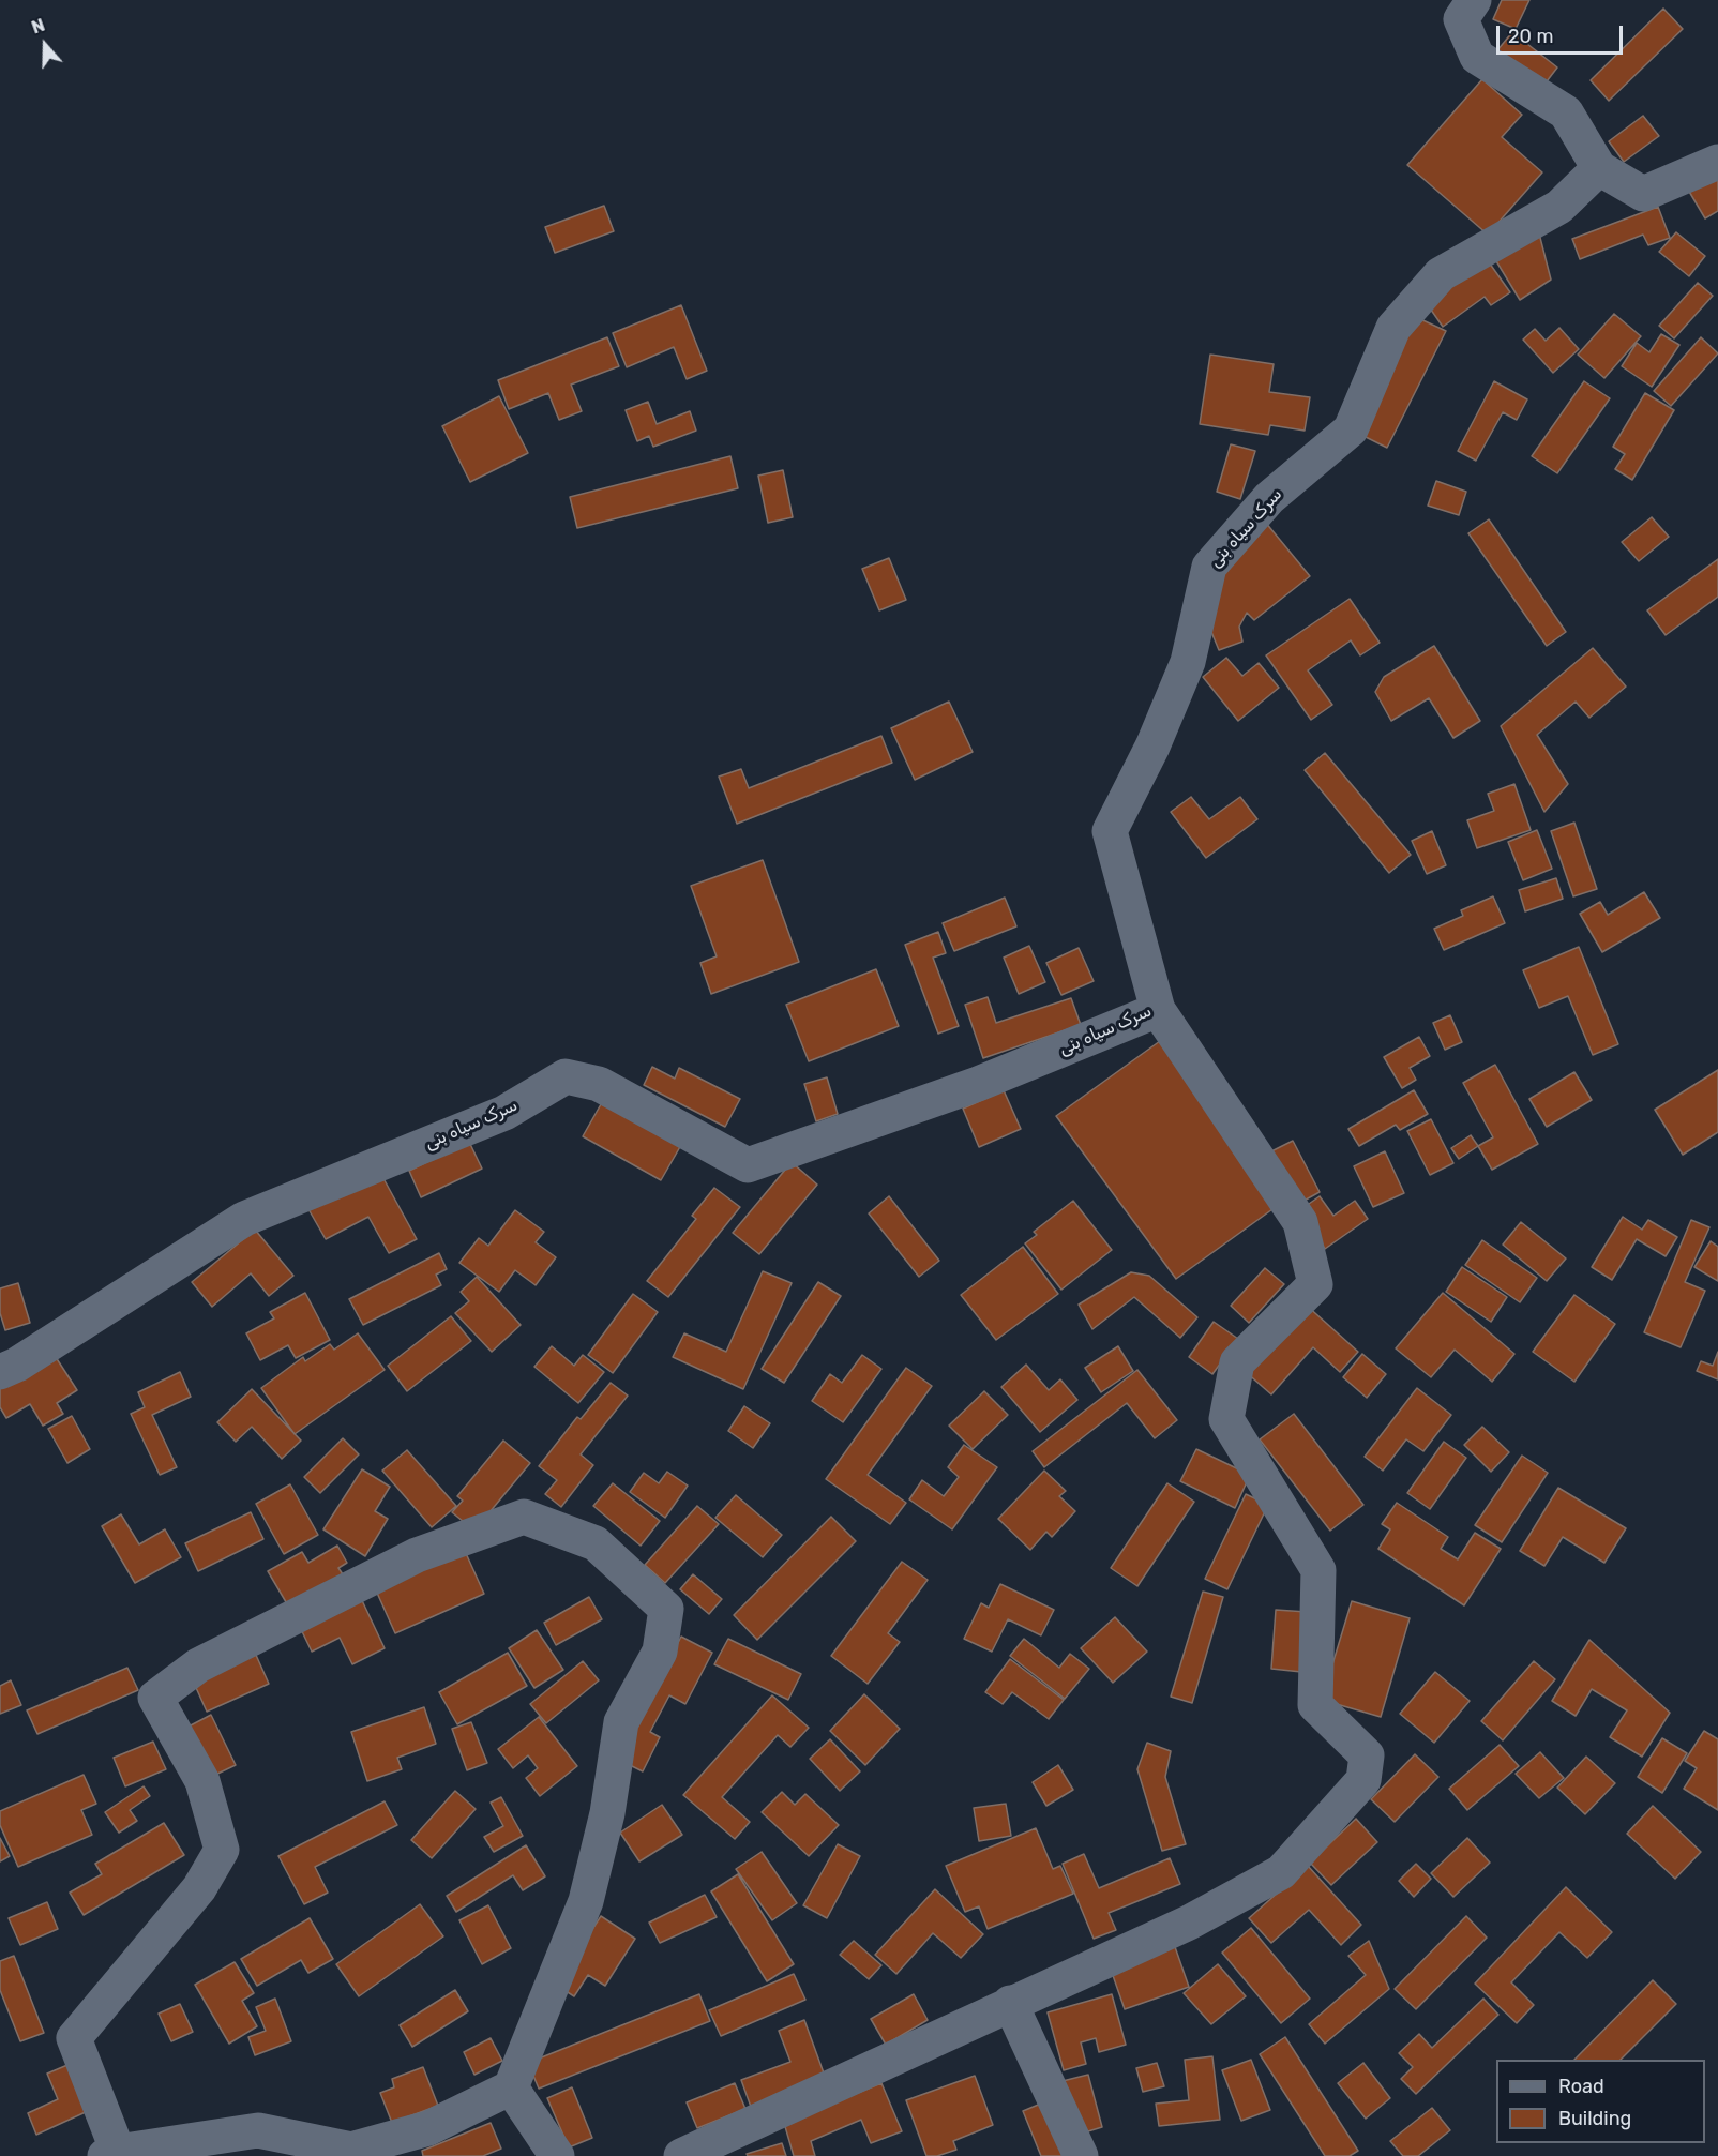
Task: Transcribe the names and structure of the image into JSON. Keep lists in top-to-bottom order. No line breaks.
{"streets":{"street":["سرک سیاه بنی"]},"legend":["Road","Building"],"scale_bar":"20 m","north":"top"}
